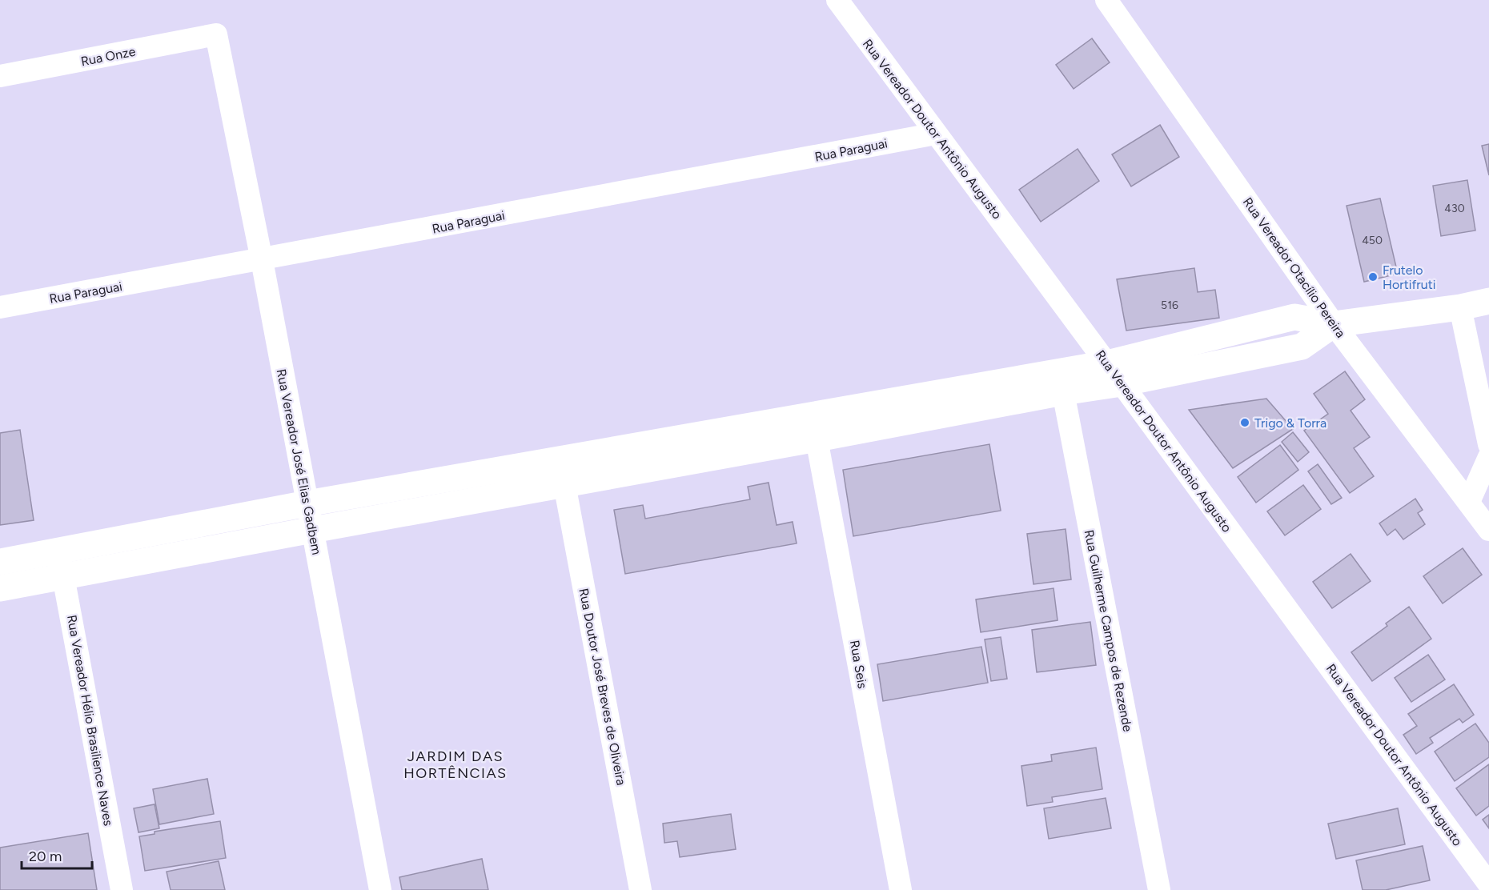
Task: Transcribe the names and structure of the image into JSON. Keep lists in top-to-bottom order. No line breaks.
{"streets":{"street":["Rua Onze","Rua Vereador Doutor Antônio Augusto","Rua Paraguai","Rua Vereador Otacílio Pereira","Rua Vereador José Elias Gadbem","Rua Guilherme Campos de Rezende","Rua Seis","Rua Doutor José Breves de Oliveira","Rua Vereador Hélio Brasilience Naves"]},"crossings":[["Rua Onze","Rua Vereador José Elias Gadbem"],["Rua Vereador Doutor Antônio Augusto","Rua Paraguai"],["Rua Paraguai","Rua Vereador José Elias Gadbem"]],"districts":["JARDIM DAS HORTÊNCIAS"],"places":["Frutelo Hortifruti","Trigo & Torra"],"house_numbers":["430","450","516"],"scale_bar":"20 m"}
